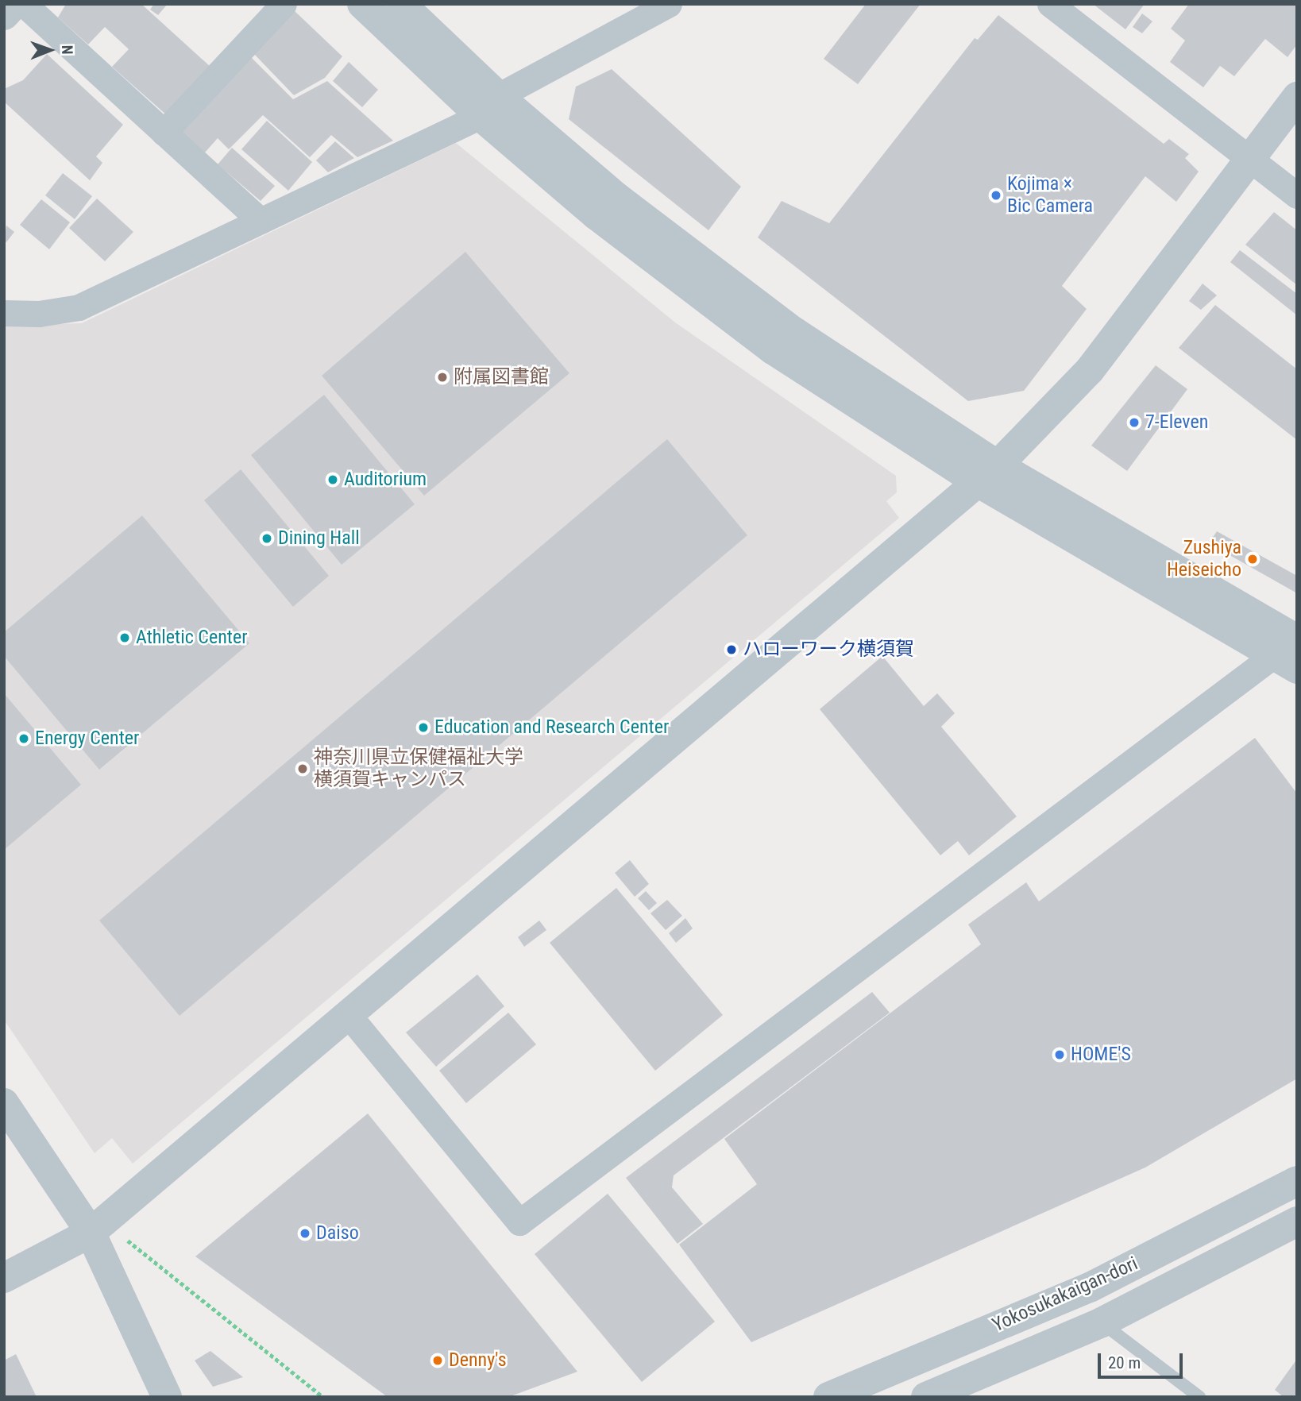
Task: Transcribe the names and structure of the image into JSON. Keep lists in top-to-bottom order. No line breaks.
{"streets":{"street":["Yokosukakaigan-dori"]},"places":["Kojima × Bic Camera","附属図書館","7-Eleven","Auditorium","Dining Hall","Zushiya Heiseicho","Athletic Center","ハローワーク横須賀","Education and Research Center","Energy Center","神奈川県立保健福祉大学 横須賀キャンパス","HOME'S","Daiso","Denny's"],"scale_bar":"20 m","north":"right"}
